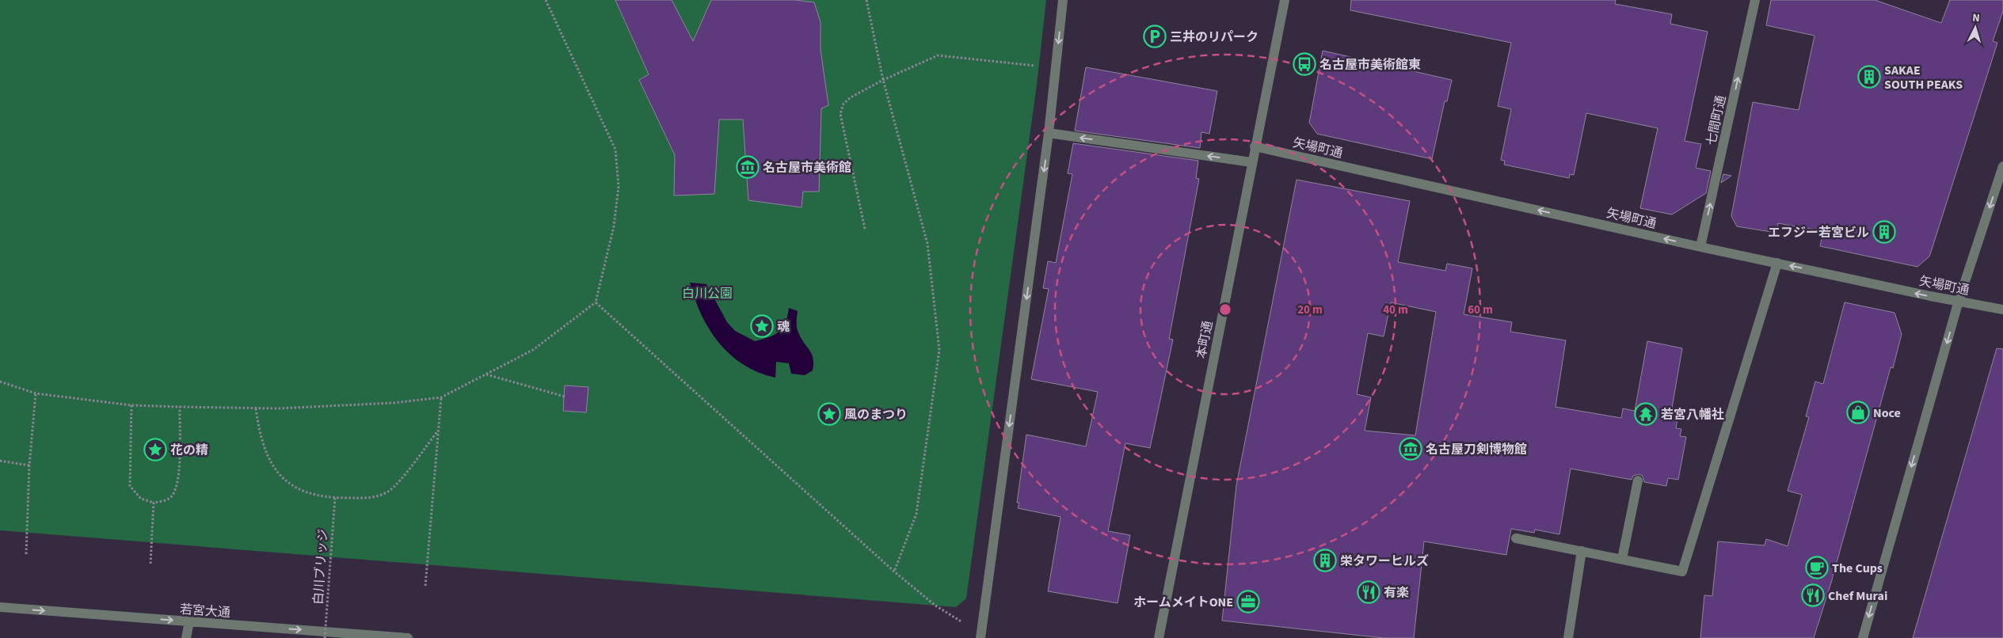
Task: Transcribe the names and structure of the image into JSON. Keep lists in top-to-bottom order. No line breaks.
{"streets":{"street":["七間町通","矢場町通","本町通","若宮大通"],"path":["白川ブリッジ"]},"crossings":[["七間町通","矢場町通"],["矢場町通","本町通"]],"one_way":["七間町通","矢場町通","若宮大通"],"parks":["白川公園"],"places":{"parking":["三井のリパーク"],"bus stop":["名古屋市美術館東"],"building":["SAKAE SOUTH PEAKS","エフジー若宮ビル","栄タワーヒルズ"],"museum":["名古屋市美術館","名古屋刀剣博物館"],"place":["魂","風のまつり","花の精"],"shop":["Noce"],"temple":["若宮八幡社"],"cafe":["The Cups"],"restaurant":["有楽","Chef Murai"],"office":["ホームメイトONE"]},"north":"top","rings":["20 m","40 m","60 m"]}
